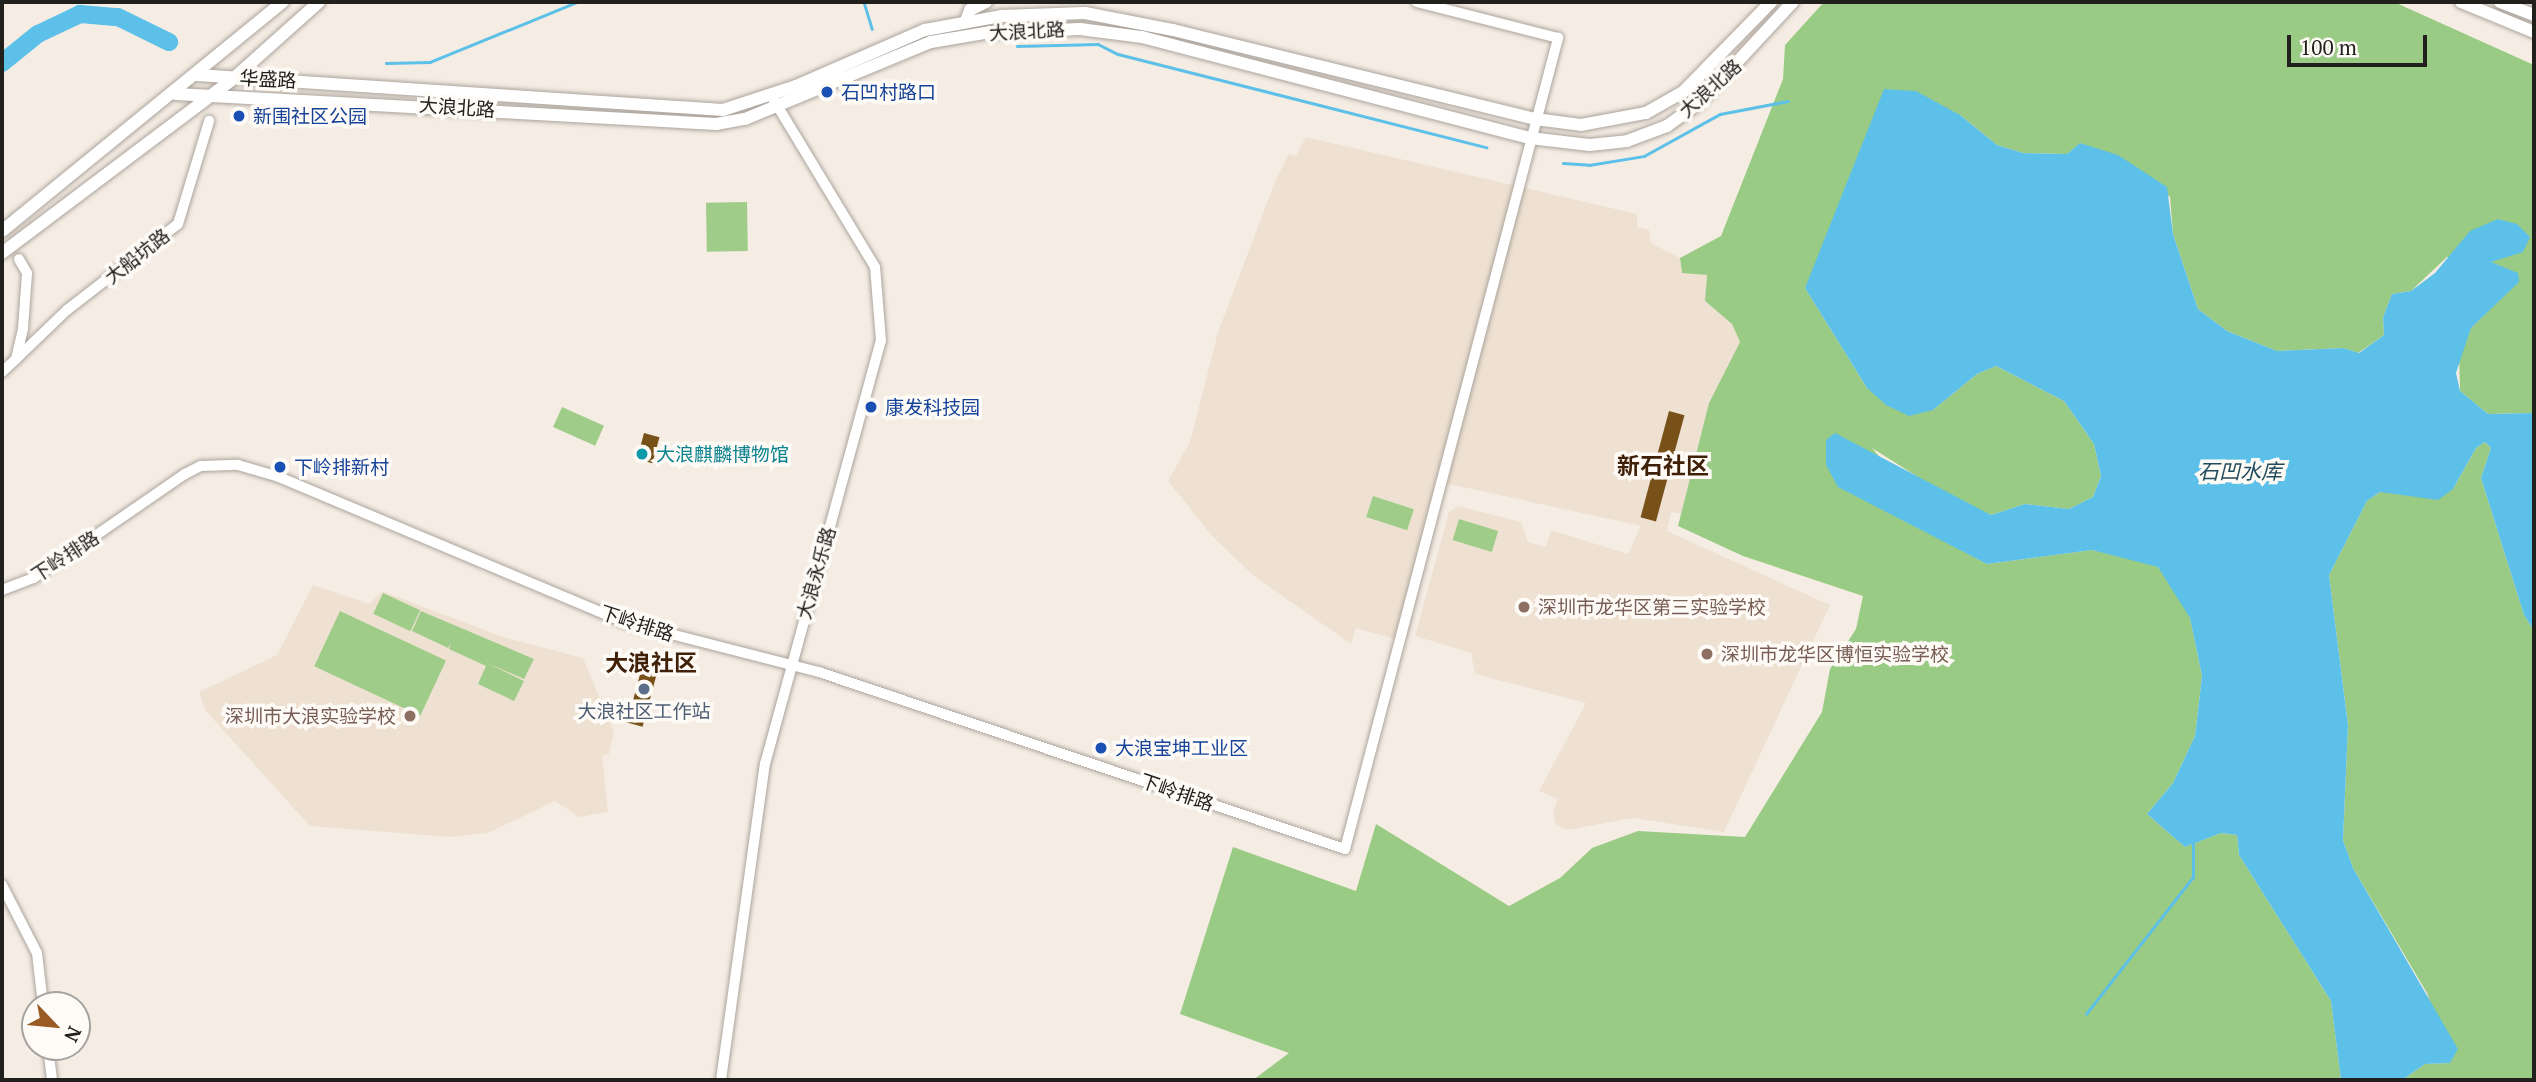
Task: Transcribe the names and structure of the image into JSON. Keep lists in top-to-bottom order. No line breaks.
{"streets":{"main road":["大浪北路","华盛路"],"street":["大船坑路","下岭排路","大浪永乐路"]},"crossings":[["大浪北路","华盛路"],["大浪北路","下岭排路"],["大浪北路","大浪永乐路"],["下岭排路","大浪永乐路"]],"districts":["新石社区","大浪社区"],"water":["石凹水库"],"places":["石凹村路口","新围社区公园","康发科技园","大浪麒麟博物馆","下岭排新村","深圳市龙华区第三实验学校","深圳市龙华区博恒实验学校","大浪社区工作站","深圳市大浪实验学校","大浪宝坤工业区"],"scale_bar":"100 m","north":"bottom right"}
